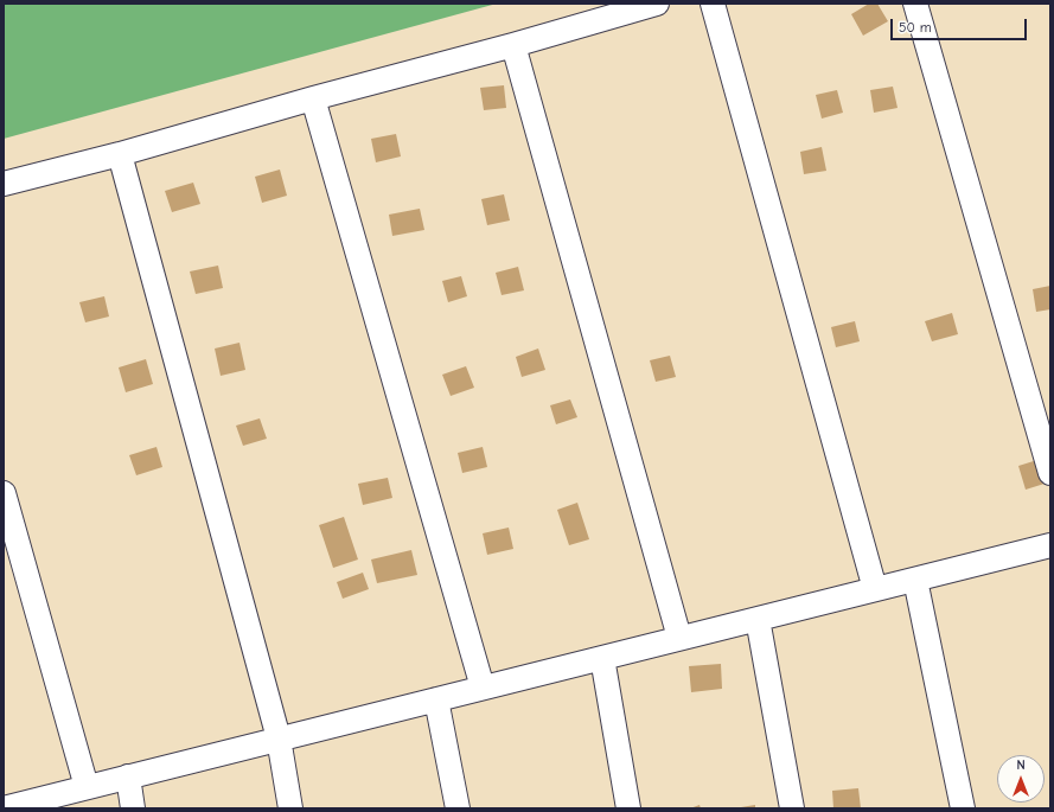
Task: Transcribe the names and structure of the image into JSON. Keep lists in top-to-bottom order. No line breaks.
{"scale_bar":"50 m","north":"top"}
